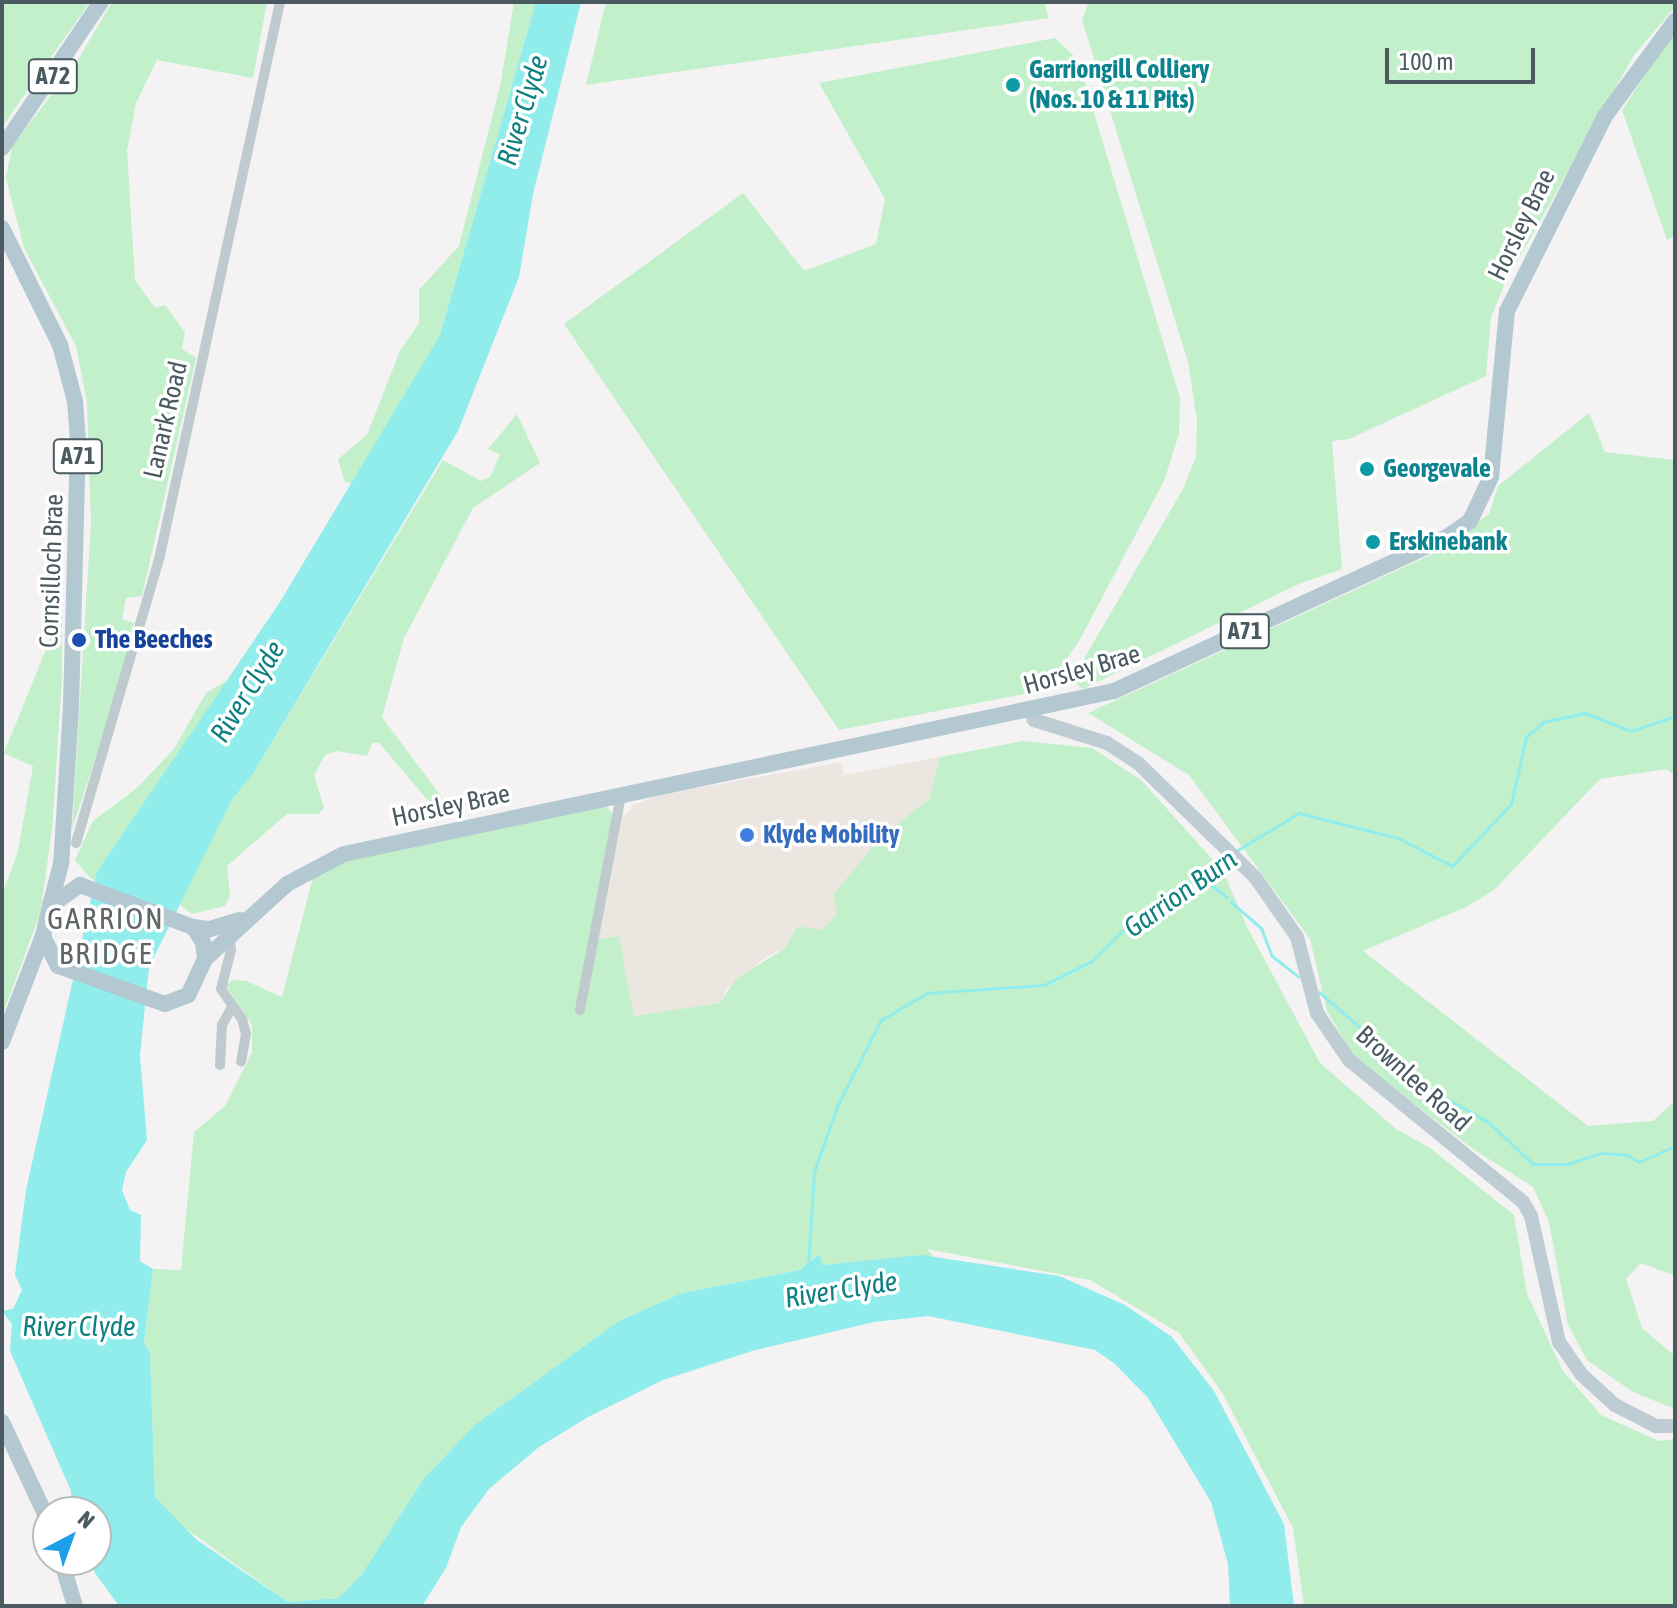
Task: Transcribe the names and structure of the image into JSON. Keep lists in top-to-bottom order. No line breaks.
{"streets":{"main road":["A72","Horsley Brae","A71","Cornsilloch Brae","Brownlee Road"],"street":["Lanark Road"]},"crossings":[["Horsley Brae","A71"],["Horsley Brae","Brownlee Road"],["A71","Cornsilloch Brae"]],"districts":["GARRION BRIDGE"],"water":["River Clyde","Garrion Burn"],"places":["Garriongill Colliery (Nos. 10 & 11 Pits)","Georgevale","Erskinebank","The Beeches","Klyde Mobility"],"scale_bar":"100 m","north":"top right"}
